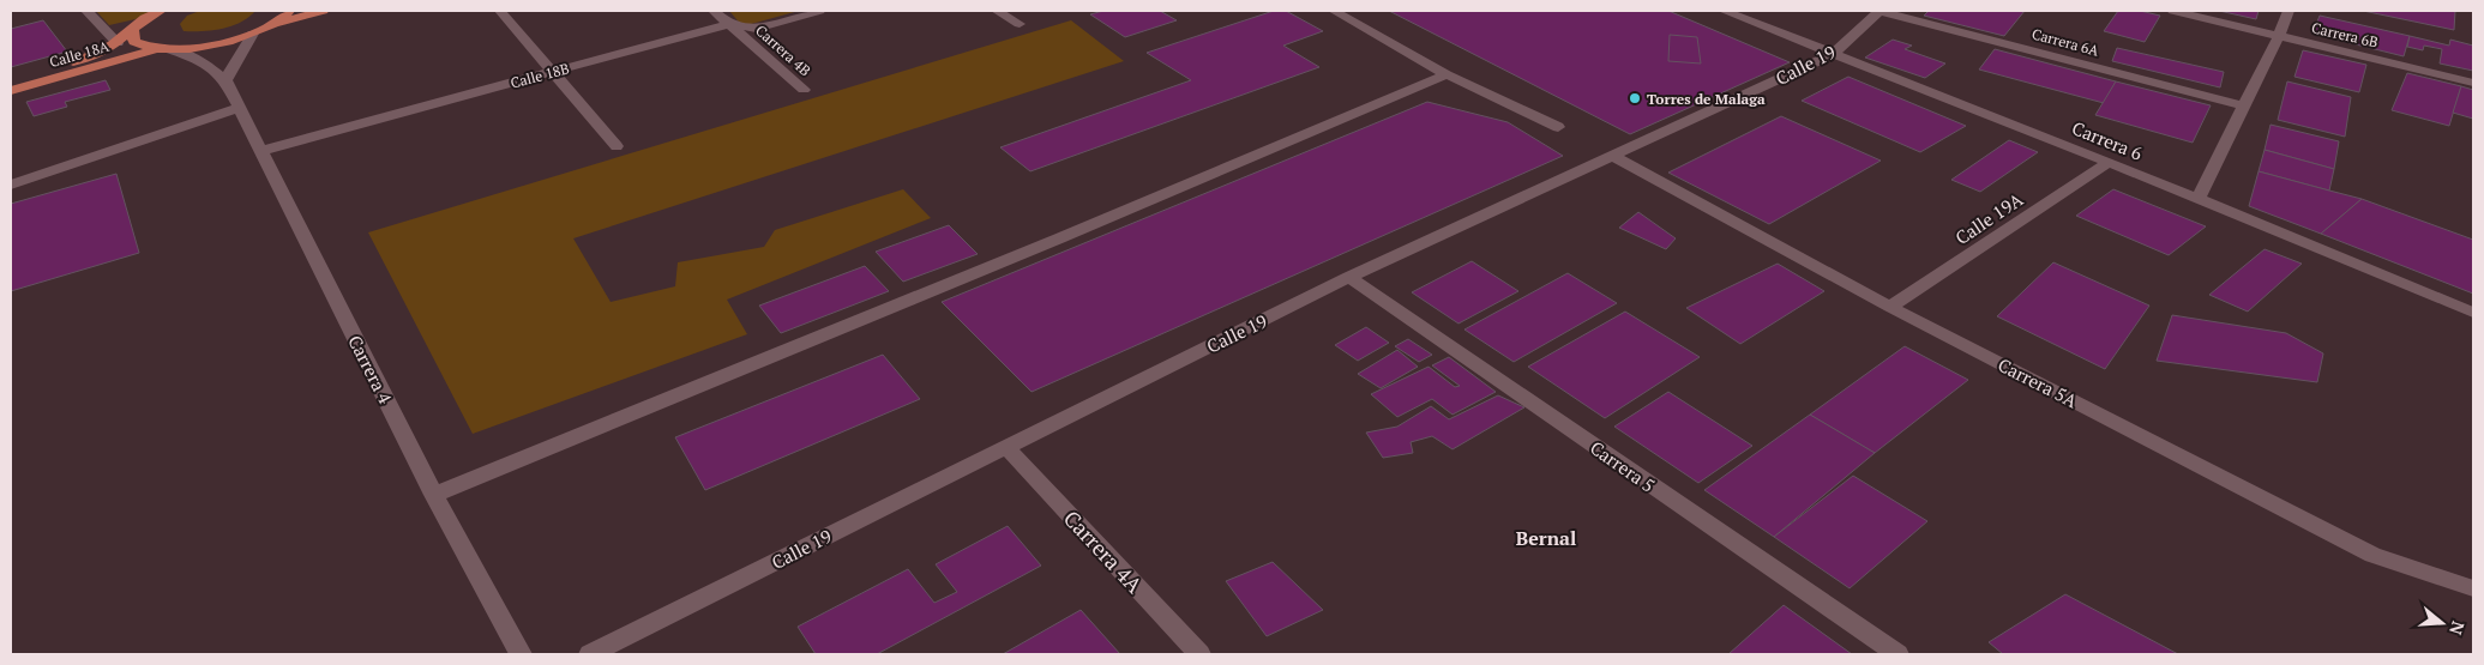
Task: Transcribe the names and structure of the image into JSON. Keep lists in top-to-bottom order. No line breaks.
{"streets":{"main road":["Calle 18A"],"street":["Carrera 6B","Carrera 6A","Carrera 4B","Calle 19","Calle 18B","Carrera 6","Calle 19A","Carrera 4","Carrera 5A","Carrera 5","Carrera 4A"]},"crossings":[["Carrera 6A","Calle 19"],["Carrera 4B","Calle 18B"],["Calle 18A","Carrera 4"],["Calle 19","Carrera 6"],["Calle 19","Carrera 5A"],["Calle 19","Carrera 5"],["Calle 19","Carrera 4A"],["Calle 18B","Carrera 4"],["Carrera 6","Calle 19A"],["Calle 19A","Carrera 5A"]],"districts":["Bernal"],"places":["Torres de Malaga"],"north":"right"}
